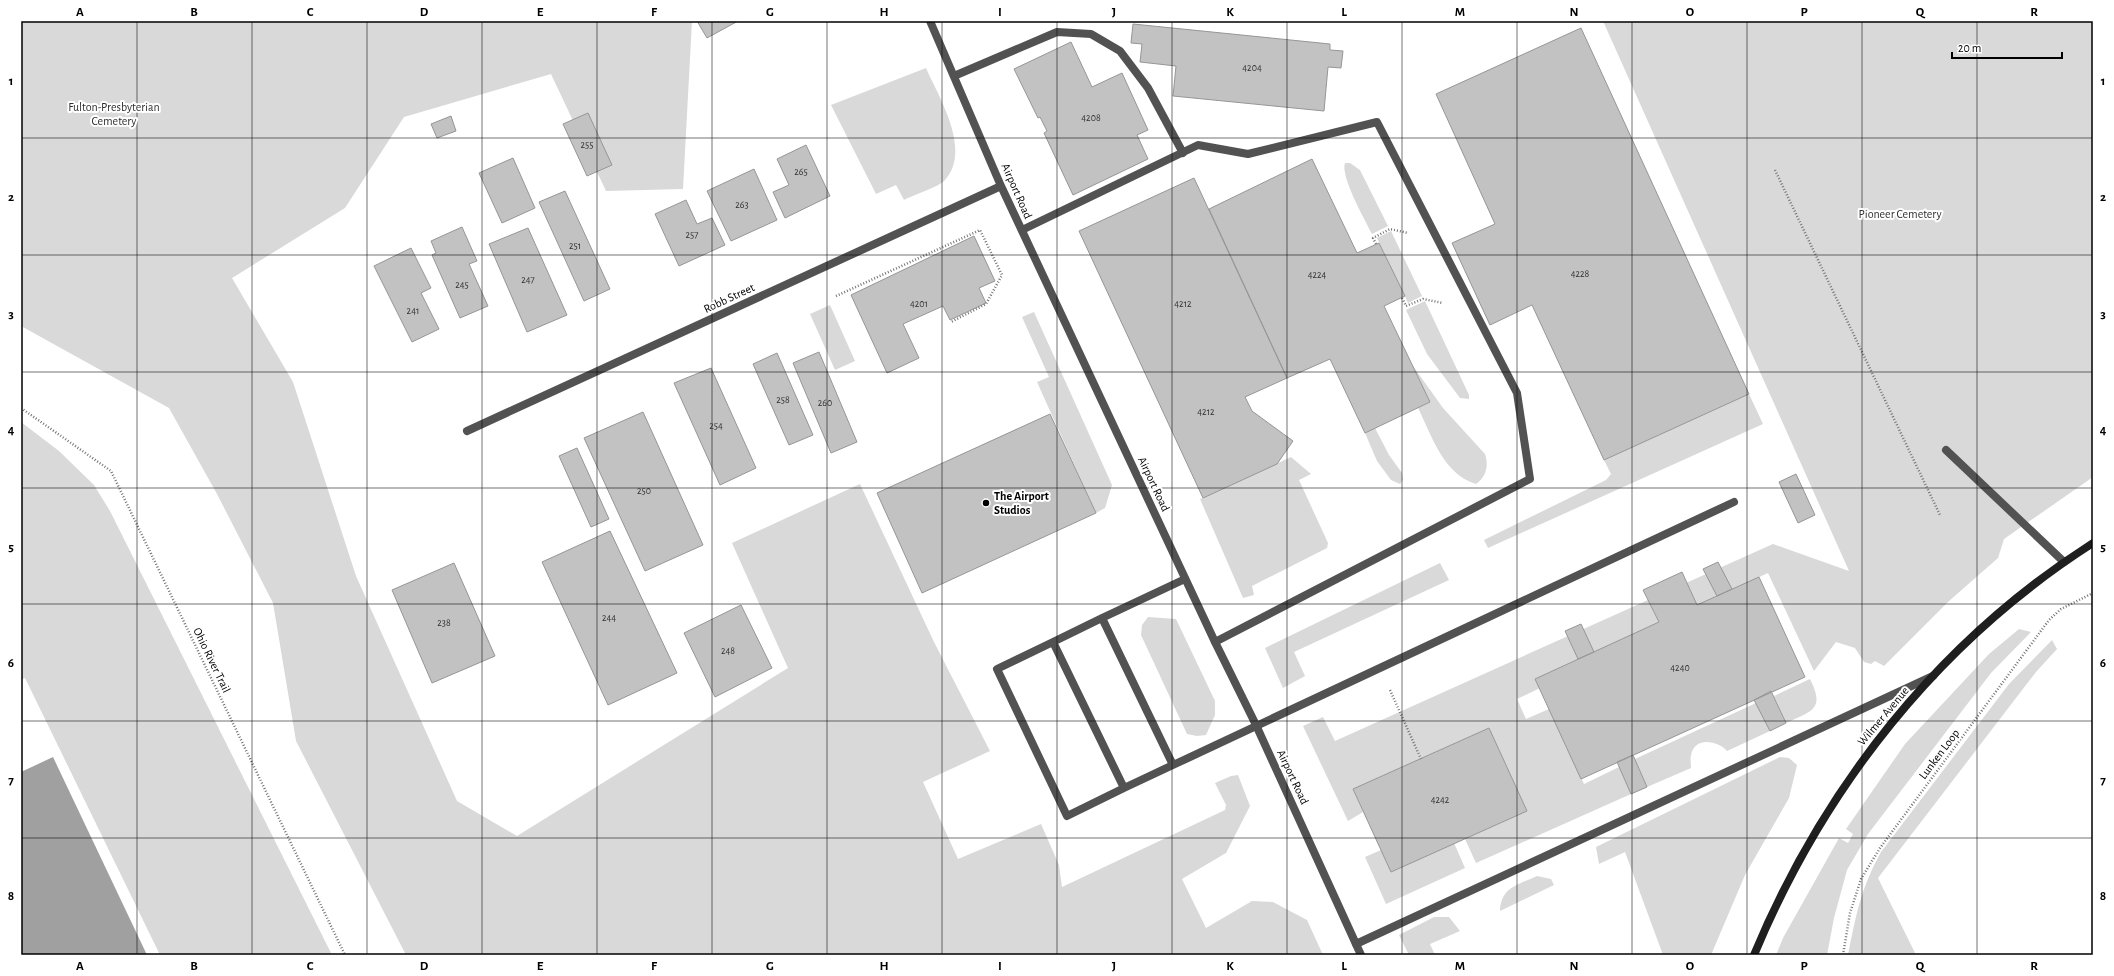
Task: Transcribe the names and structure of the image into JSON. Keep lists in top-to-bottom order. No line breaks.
{"streets":{"street":["Airport Road","Robb Street","Wilmer Avenue"],"path":["Ohio River Trail","Lunken Loop"]},"crossings":[["Airport Road","Robb Street"]],"parks":["Fulton-Presbyterian Cemetery","Pioneer Cemetery"],"places":["The Airport Studios"],"house_numbers":["4204","4208","255","265","263","257","251","4228","4224","247","245","4201","4212","241","258","260","4212","254","250","244","238","248","4240","4242"],"scale_bar":"20 m","grid":{"columns":["A","B","C","D","E","F","G","H","I","J","K","L","M","N","O","P","Q","R"],"rows":["1","2","3","4","5","6","7","8"]}}
